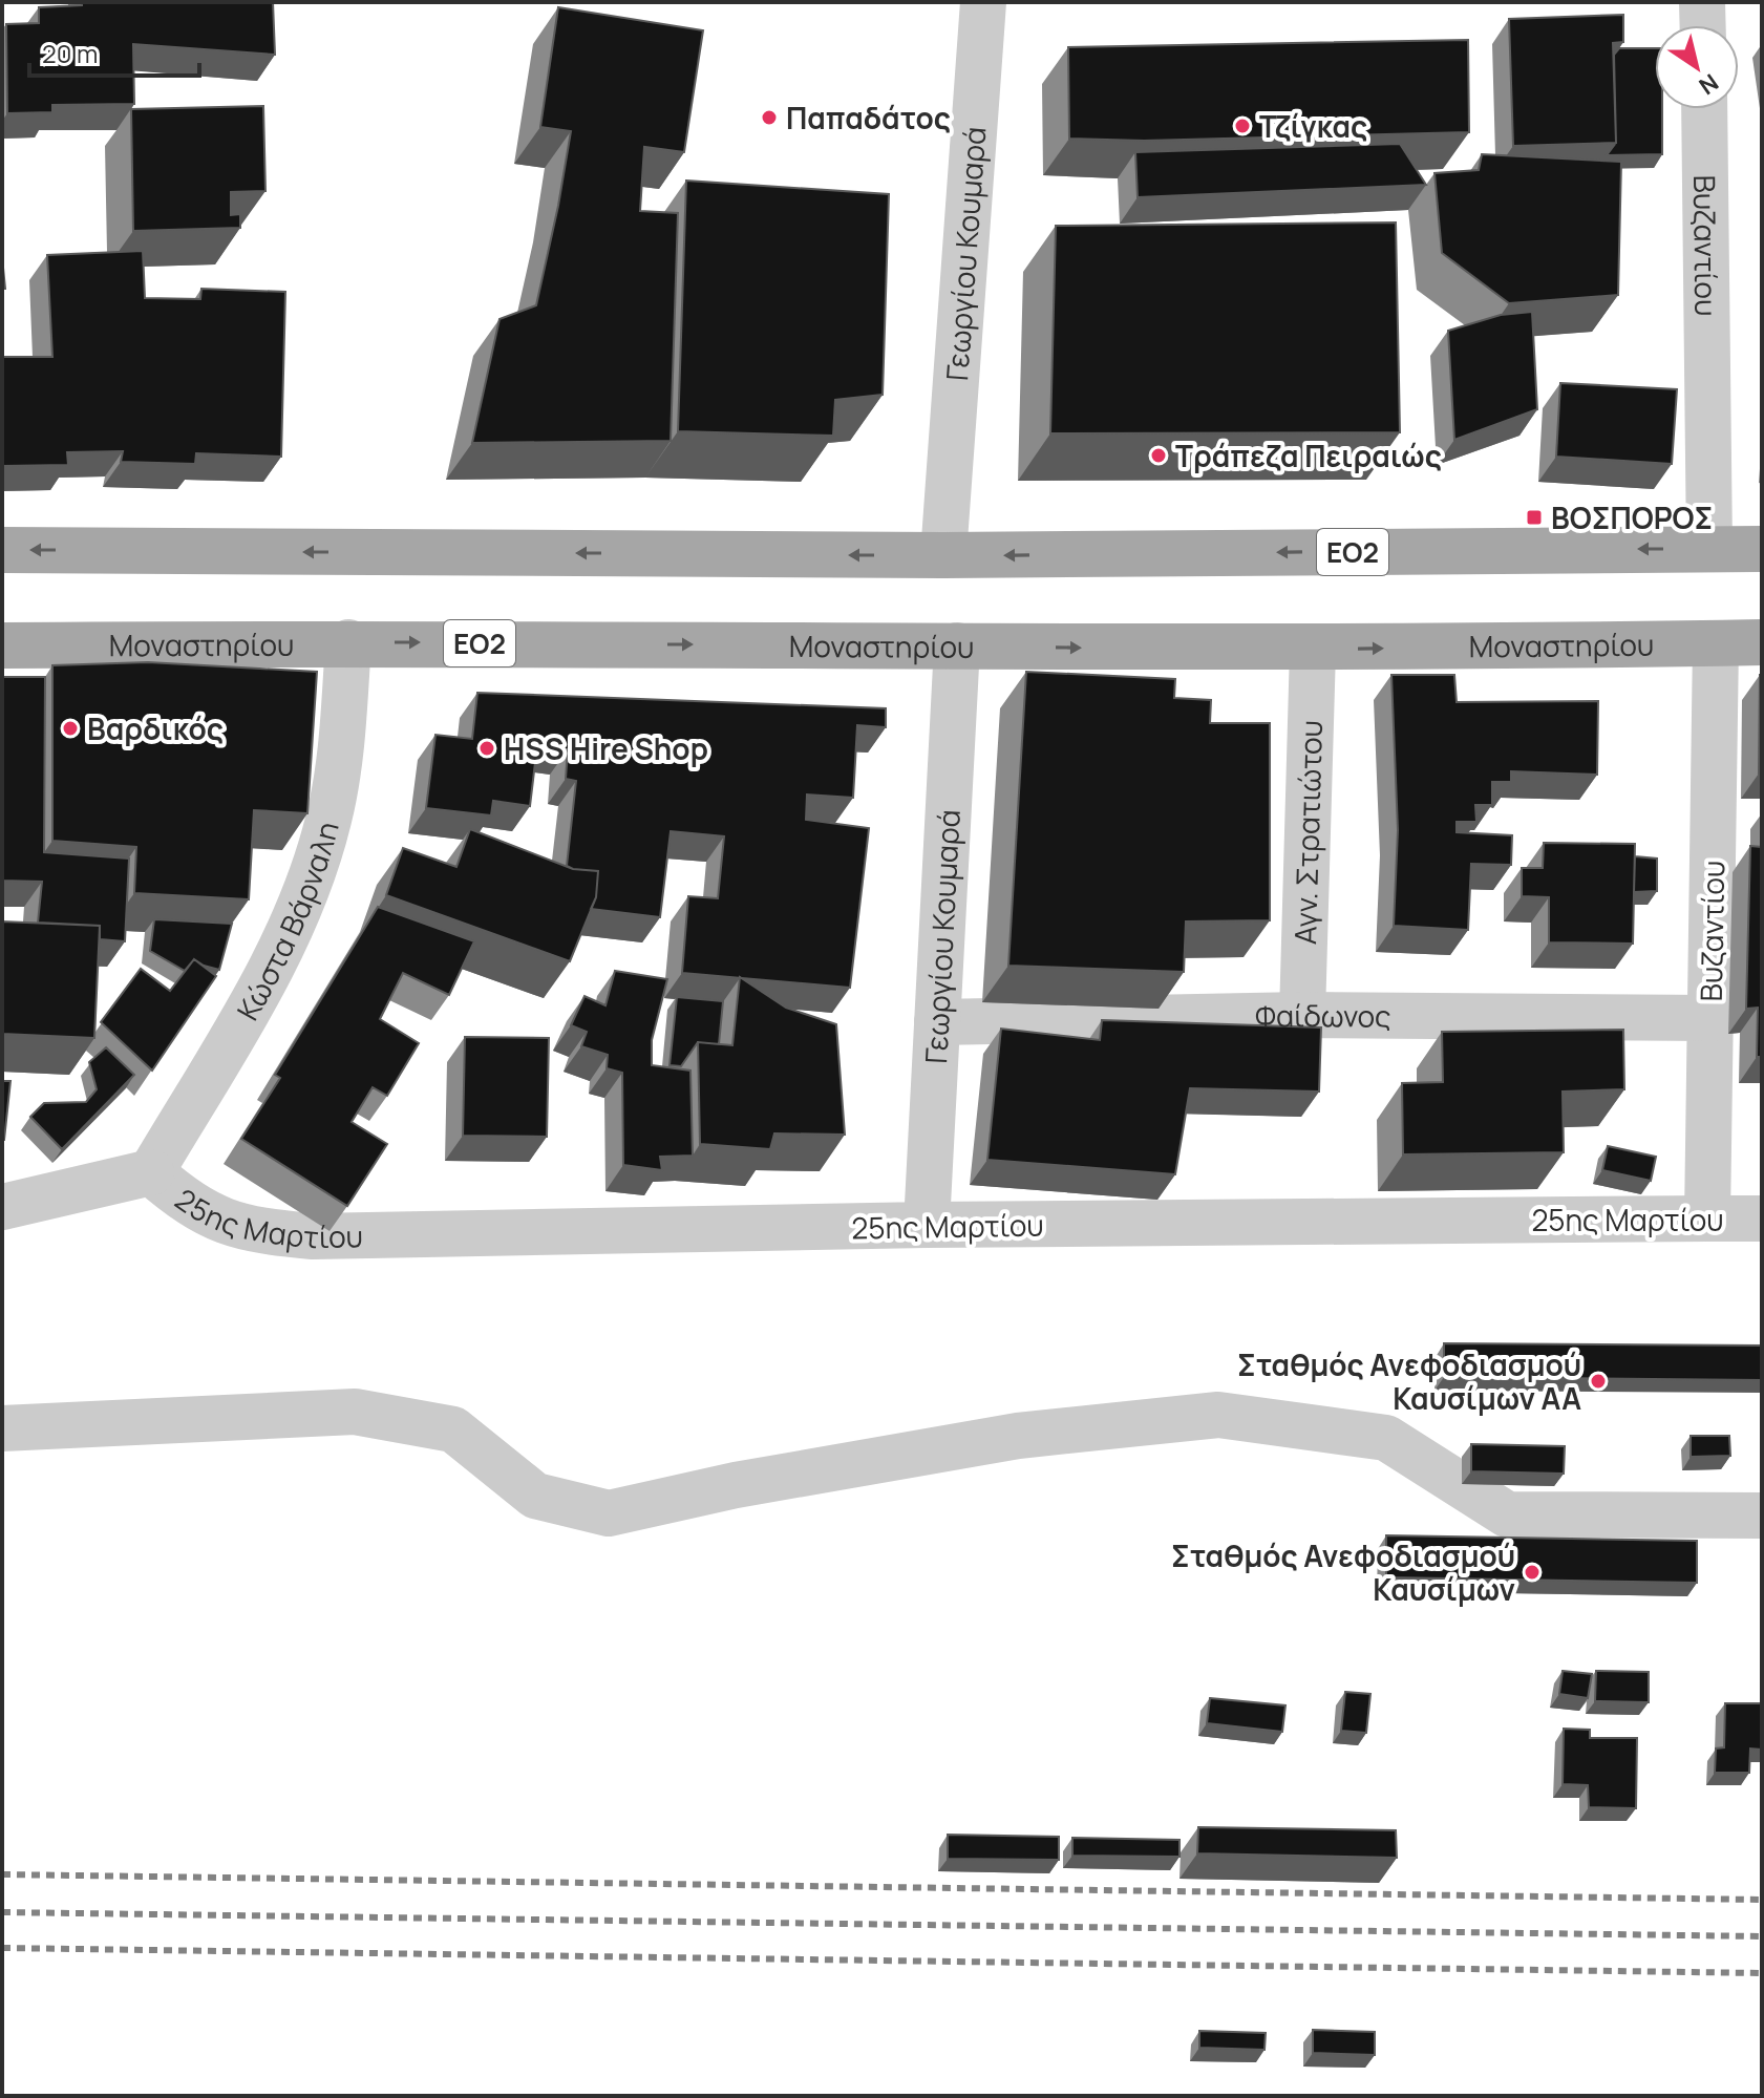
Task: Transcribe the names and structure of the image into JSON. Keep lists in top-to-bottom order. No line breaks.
{"streets":{"main road":["ΕΟ2","Μοναστηρίου"],"street":["Βυζαντίου","Γεωργίου Κουμαρά","Αγν. Στρατιώτου","Κώστα Βάρναλη","Φαίδωνος","25ης Μαρτίου"]},"crossings":[["Βυζαντίου","ΕΟ2"],["Βυζαντίου","Μοναστηρίου"],["Βυζαντίου","Φαίδωνος"],["Βυζαντίου","25ης Μαρτίου"],["Γεωργίου Κουμαρά","ΕΟ2"],["Γεωργίου Κουμαρά","Μοναστηρίου"],["Γεωργίου Κουμαρά","Φαίδωνος"],["Γεωργίου Κουμαρά","25ης Μαρτίου"],["Μοναστηρίου","Αγν. Στρατιώτου"],["Μοναστηρίου","Κώστα Βάρναλη"],["Αγν. Στρατιώτου","Φαίδωνος"],["Κώστα Βάρναλη","25ης Μαρτίου"]],"places":{"other":["Παπαδάτος","Τζίγκας","Τράπεζα Πειραιώς","Βαρδικός","HSS Hire Shop","Σταθμός Ανεφοδιασμού Καυσίμων ΑΑ","Σταθμός Ανεφοδιασμού Καυσίμων"],"transit":["ΒΟΣΠΟΡΟΣ"]},"scale_bar":"20 m","north":"bottom right"}
